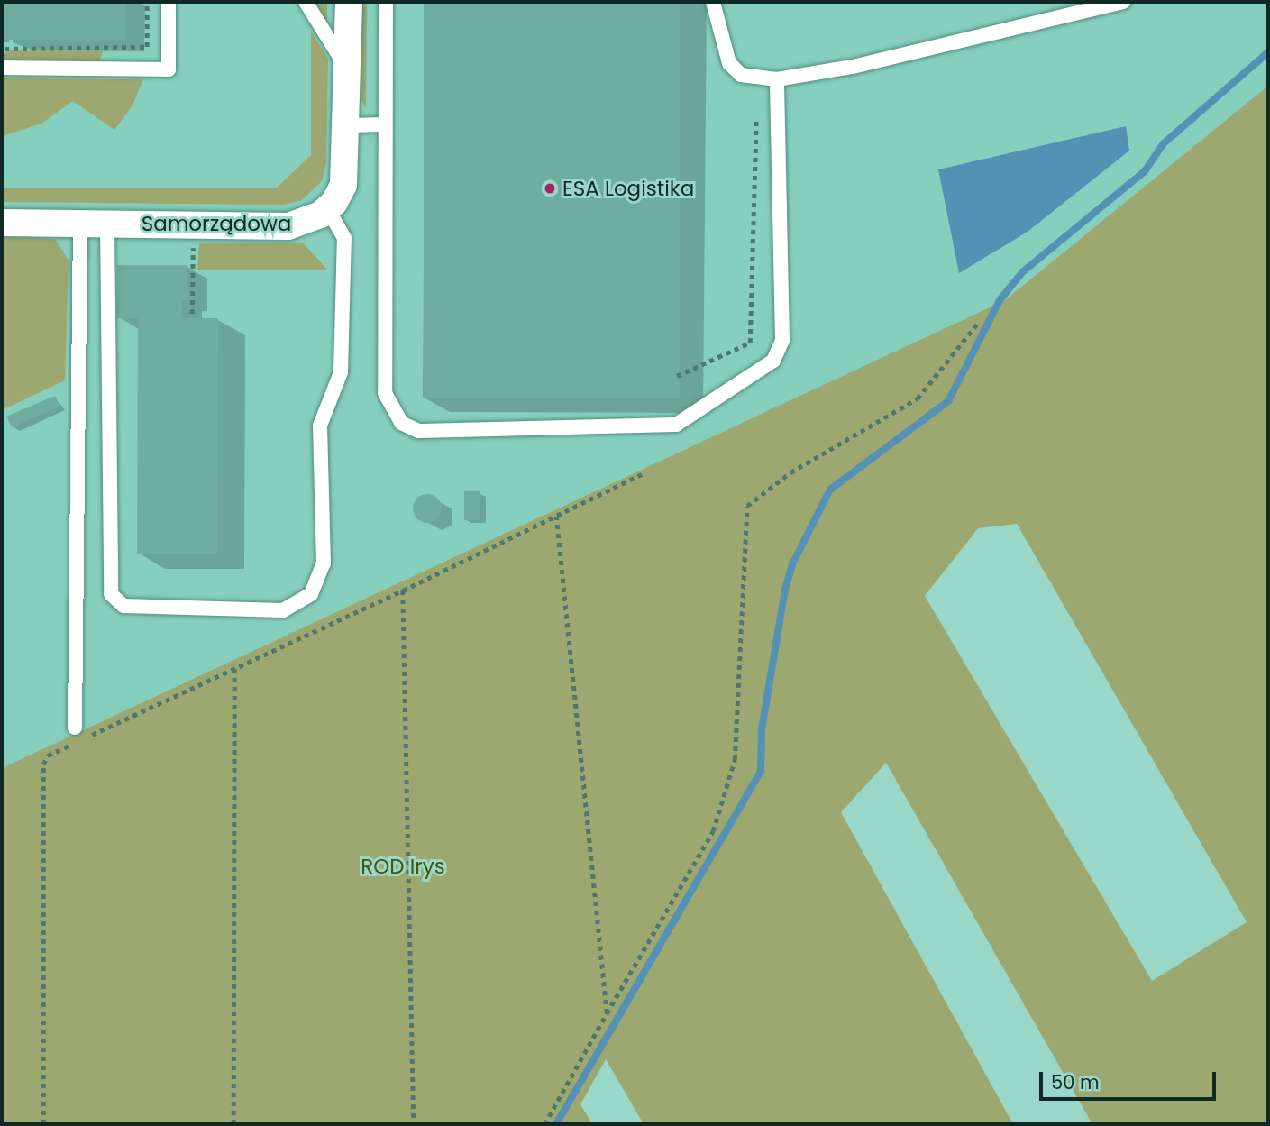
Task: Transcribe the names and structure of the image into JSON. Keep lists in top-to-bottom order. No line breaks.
{"streets":{"street":["Samorządowa"]},"parks":["ROD Irys"],"places":["ESA Logistika"],"scale_bar":"50 m"}
